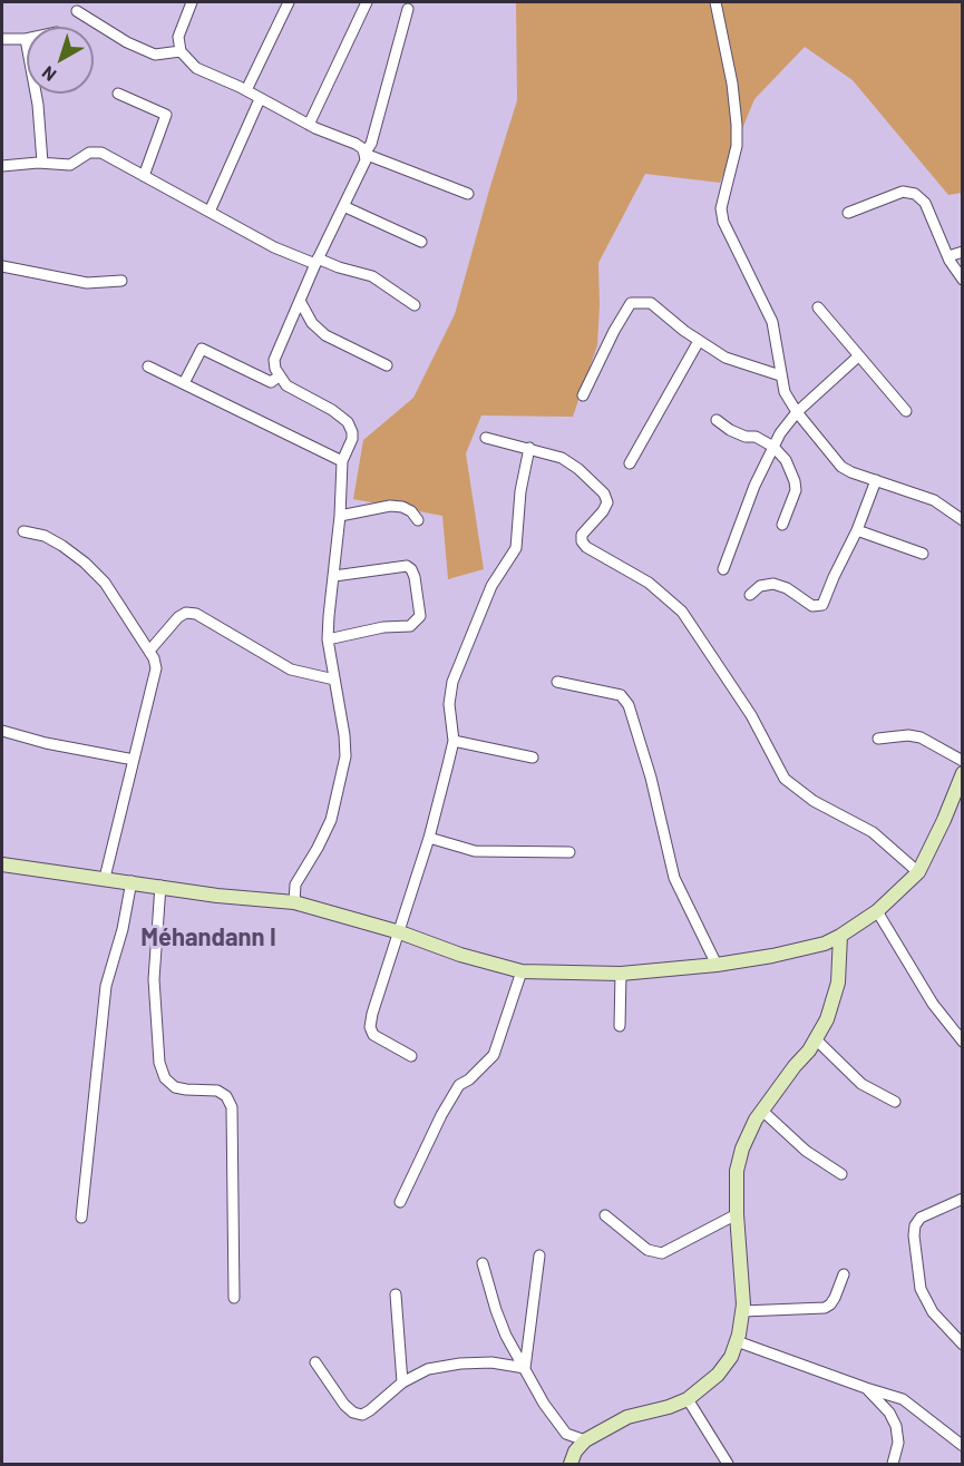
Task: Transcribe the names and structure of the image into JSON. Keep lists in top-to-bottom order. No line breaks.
{"districts":["Méhandann I"],"north":"bottom left"}
